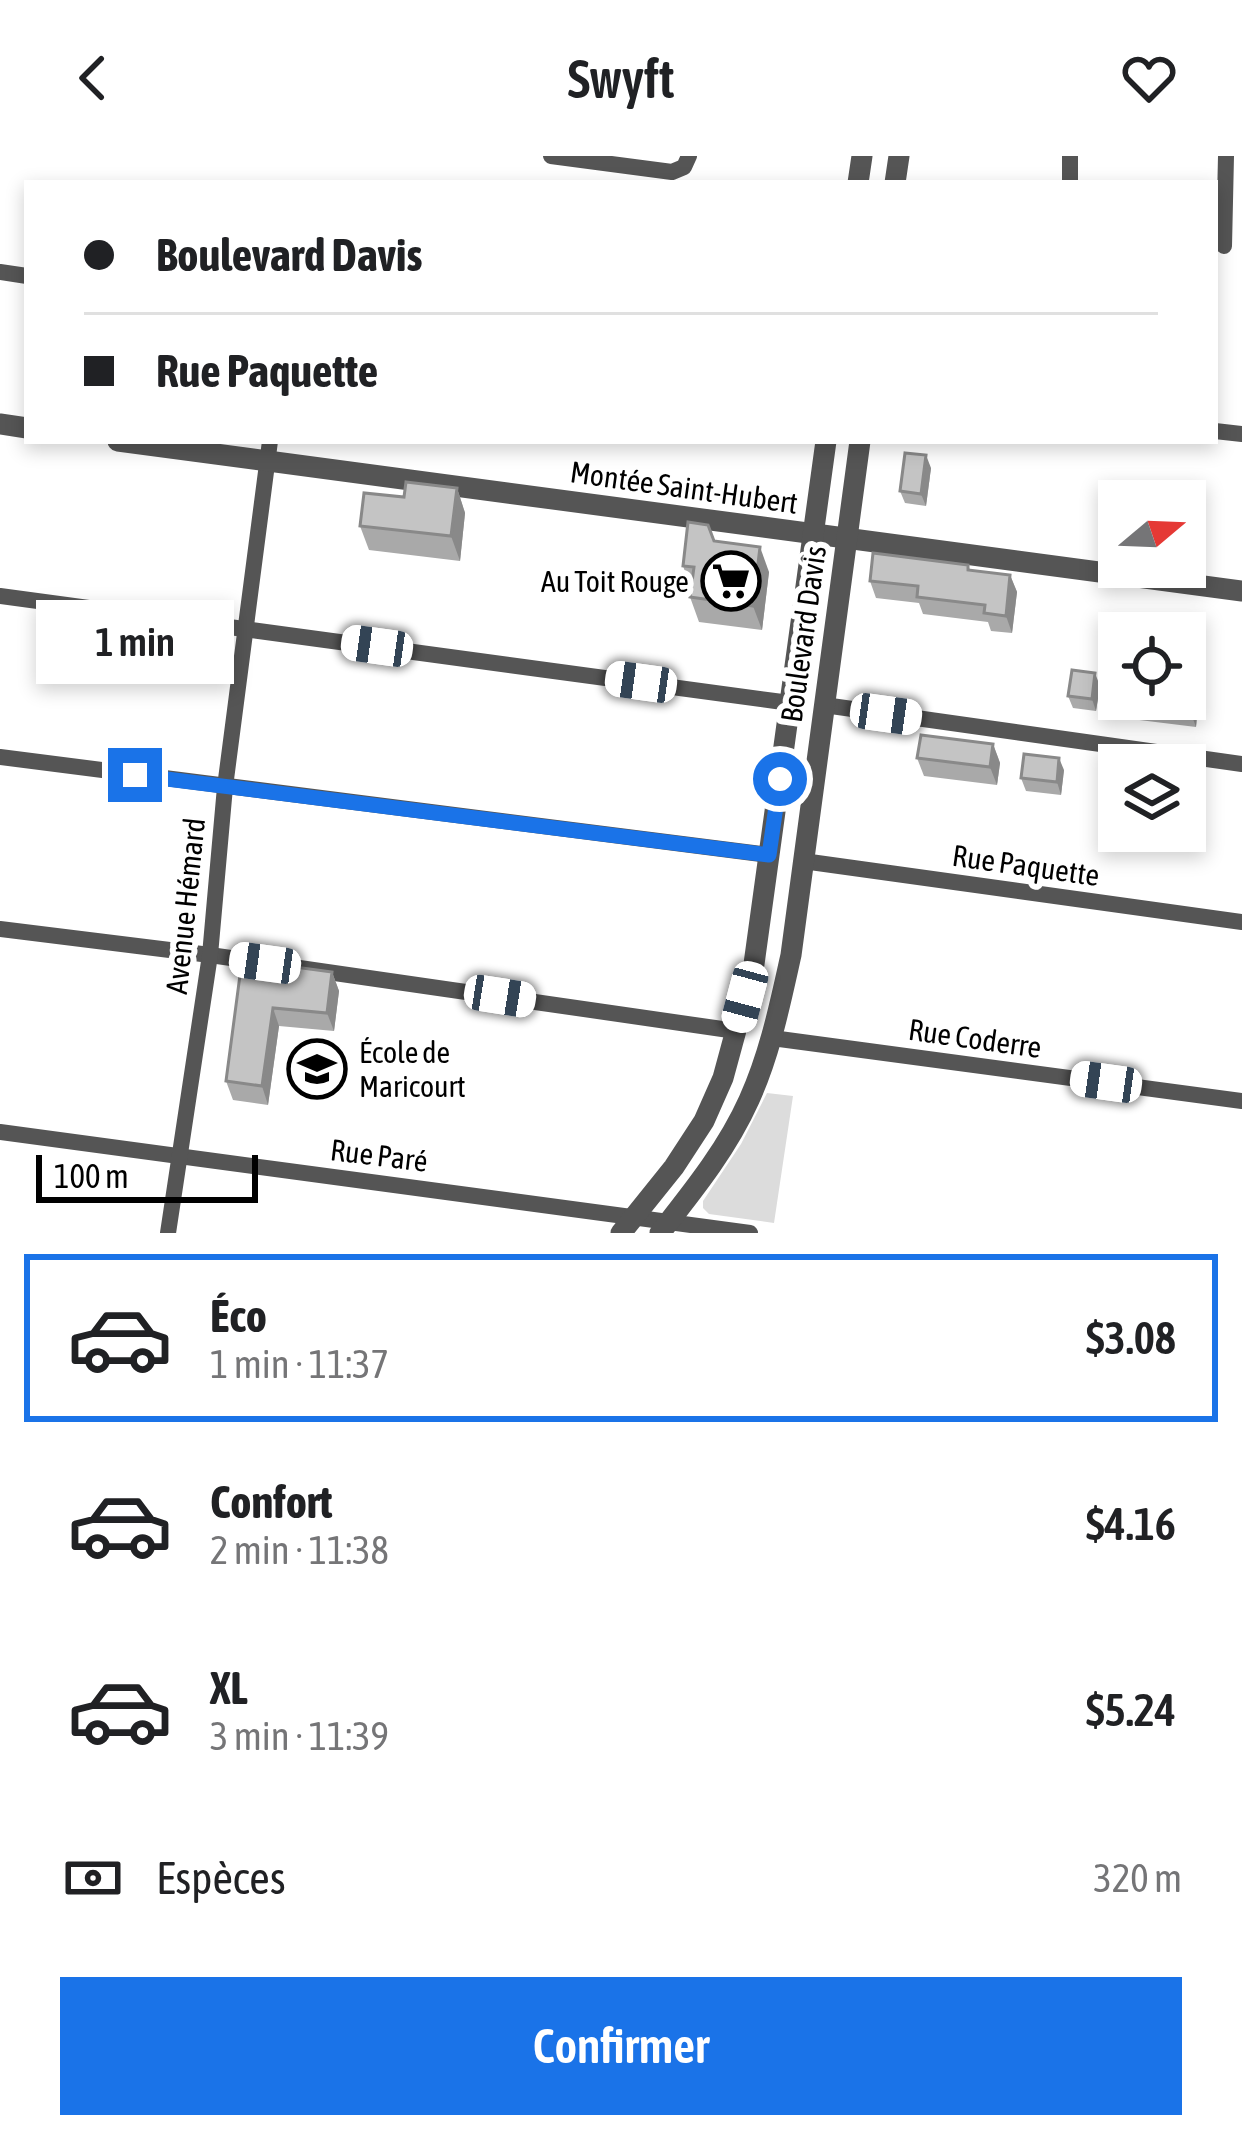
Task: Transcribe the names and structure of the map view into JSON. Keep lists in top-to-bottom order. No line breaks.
{"streets":{"street":["Montée Saint-Hubert","Boulevard Davis","Rue Paquette","Avenue Hémard","Rue Coderre","Rue Paré"]},"crossings":[["Montée Saint-Hubert","Boulevard Davis"],["Montée Saint-Hubert","Avenue Hémard"],["Boulevard Davis","Rue Paquette"],["Boulevard Davis","Rue Coderre"],["Boulevard Davis","Rue Paré"],["Avenue Hémard","Rue Paré"]],"places":{"supermarket":["Au Toit Rouge"],"school or university":["École de Maricourt"]},"scale_bar":"100 m","north":"right","page":{"header":"Swyft","banner":["Boulevard Davis","Rue Paquette"],"bubble":"1 min","scale":"100 m","list":[{"name":"Éco","note":"1 min · 11:37","value":"$3.08"},{"name":"Confort","note":"2 min · 11:38","value":"$4.16"},{"name":"XL","note":"3 min · 11:39","value":"$5.24"}],"pay":["Espèces","320 m"],"buttons":"Confirmer"}}
